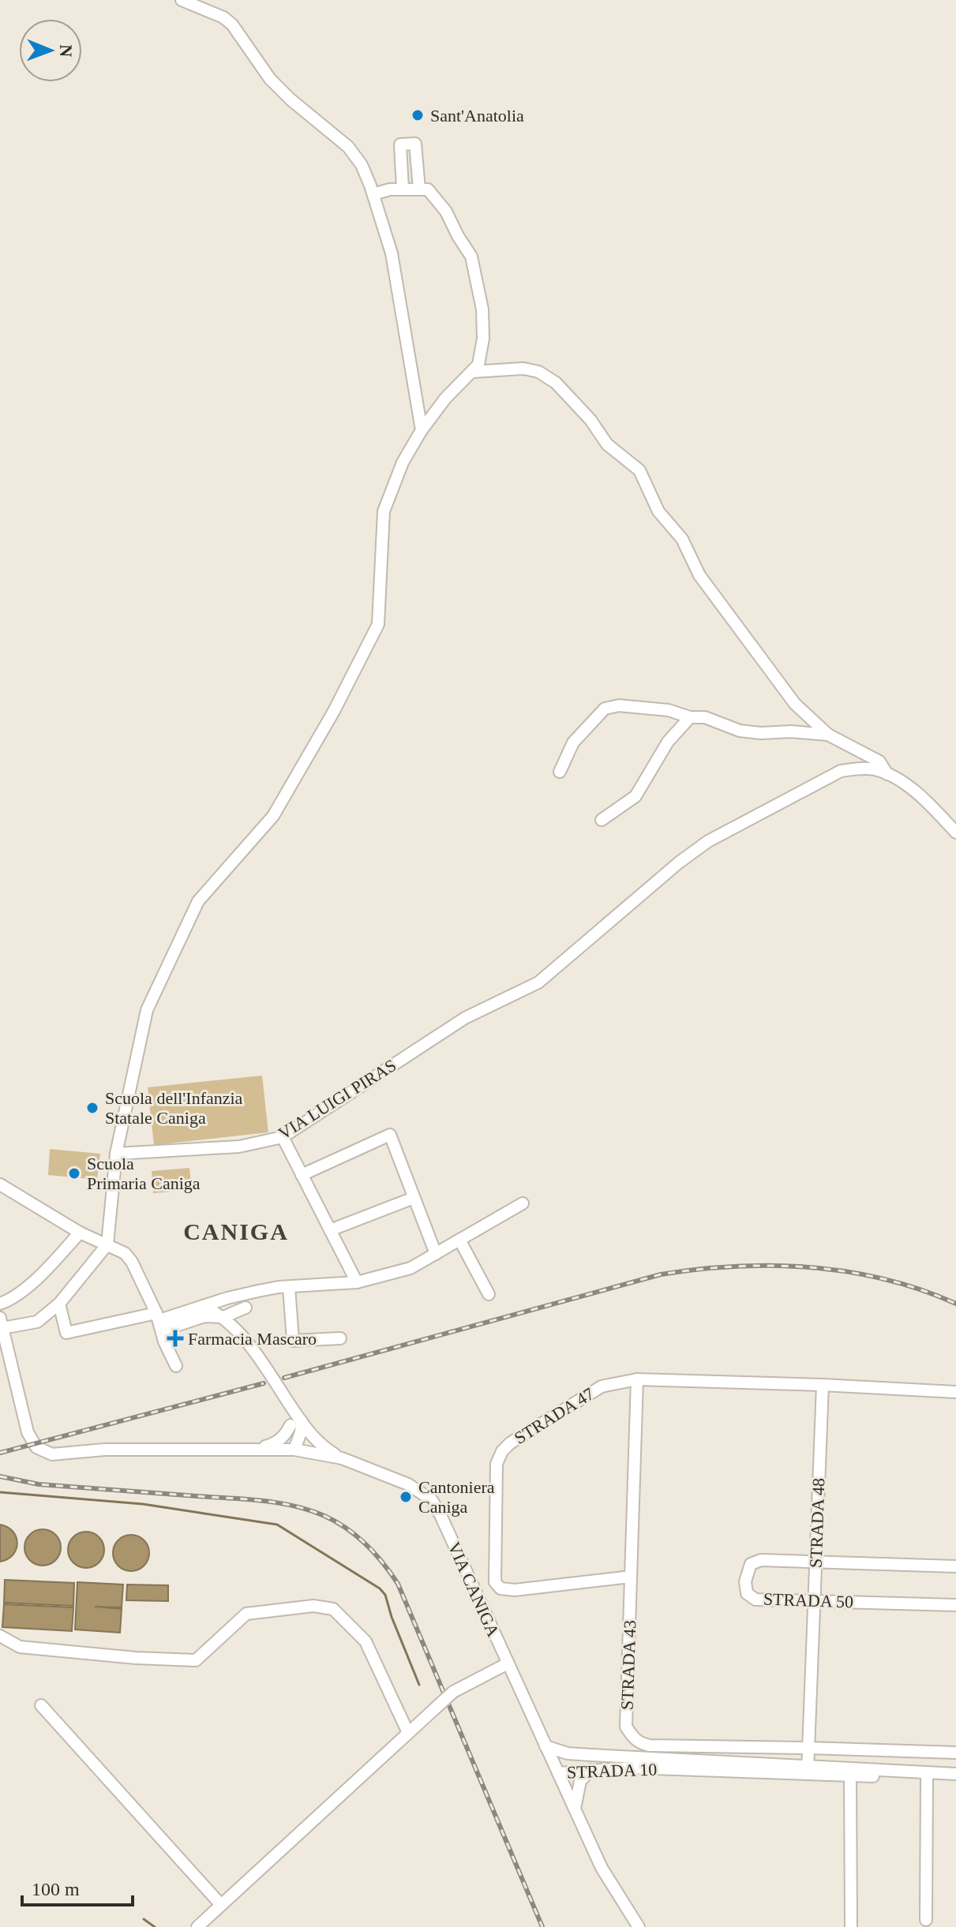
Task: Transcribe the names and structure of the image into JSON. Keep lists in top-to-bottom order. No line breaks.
{"streets":{"street":["VIA LUIGI PIRAS","STRADA 47","STRADA 48","VIA CANIGA","STRADA 50","STRADA 43","STRADA 10"]},"crossings":[["STRADA 47","STRADA 48"],["STRADA 47","STRADA 43"],["STRADA 48","STRADA 50"],["STRADA 48","STRADA 43"],["STRADA 48","STRADA 10"],["VIA CANIGA","STRADA 10"]],"districts":["CANIGA"],"places":{"other":["Sant'Anatolia","Scuola dell'Infanzia Statale Caniga","Scuola Primaria Caniga","Cantoniera Caniga"],"health":["Farmacia Mascaro"]},"scale_bar":"100 m","north":"right"}
